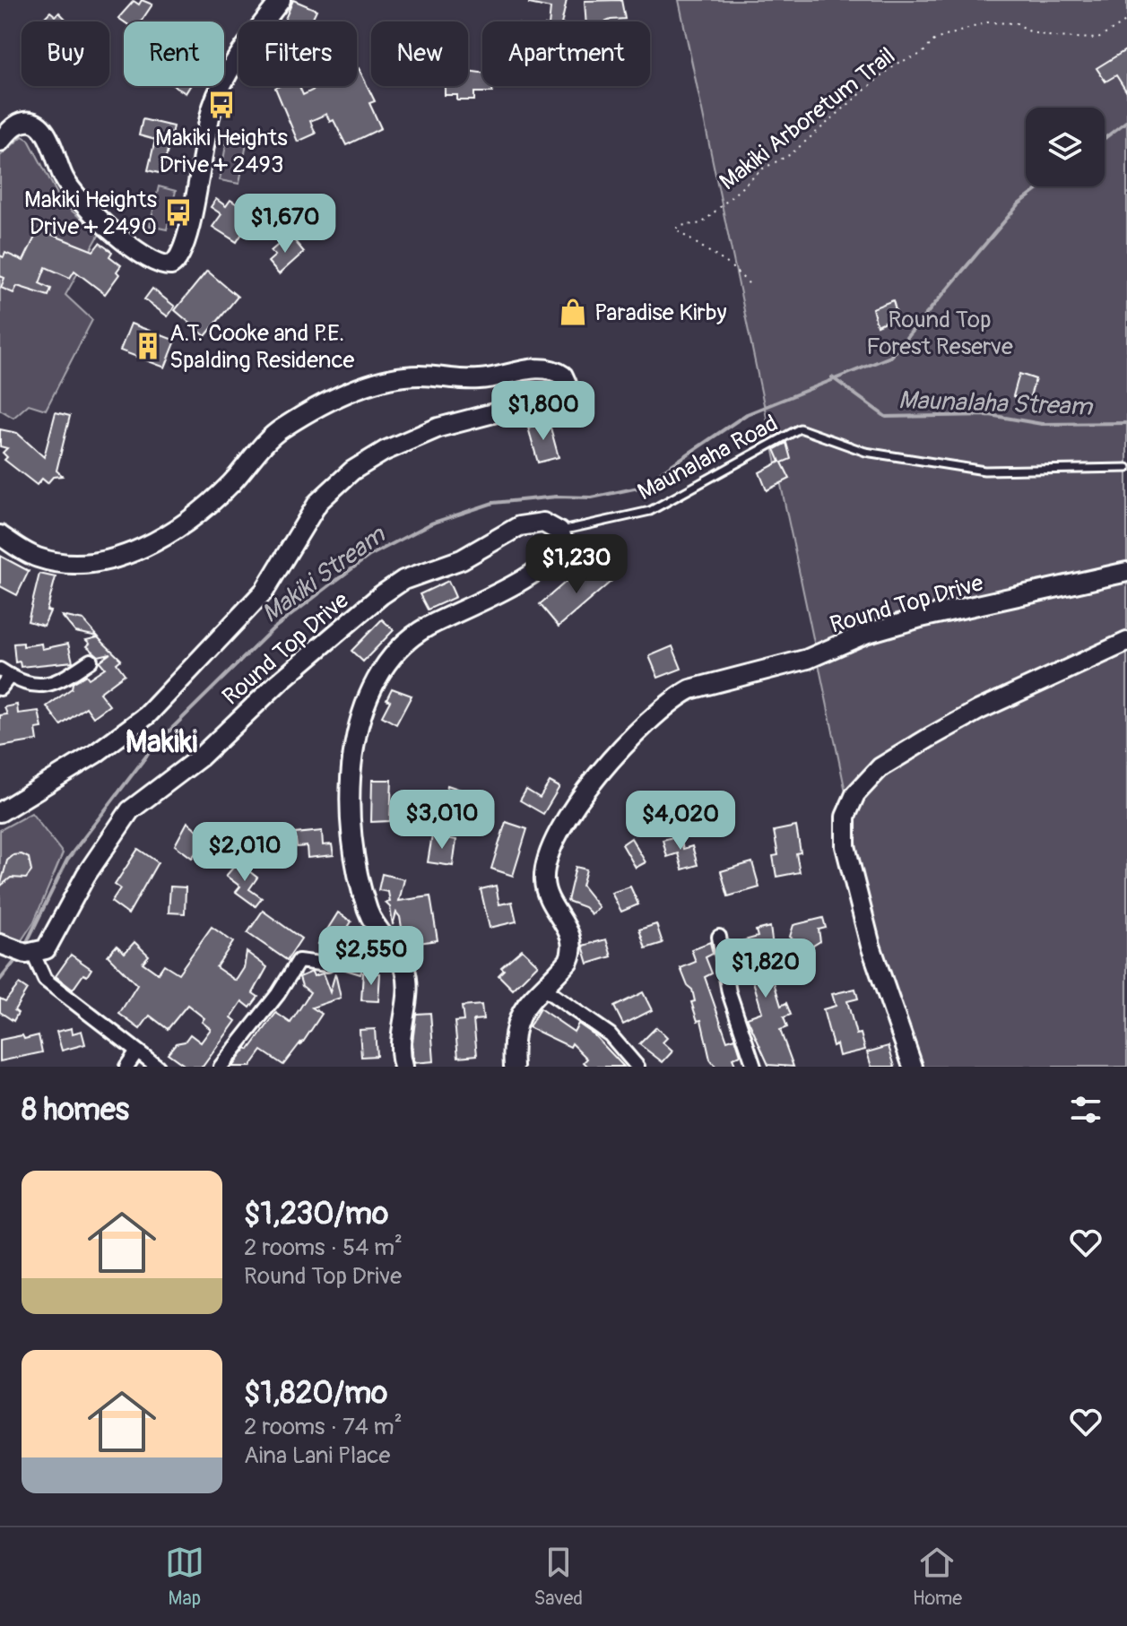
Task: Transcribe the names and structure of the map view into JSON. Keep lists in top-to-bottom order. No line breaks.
{"streets":{"street":["Round Top Drive"],"lane":["Maunalaha Road"],"path":["Makiki Arboretum Trail"]},"crossings":[["Maunalaha Road","Round Top Drive"]],"districts":["Makiki"],"water":["Maunalaha Stream","Makiki Stream"],"parks":["Round Top Forest Reserve"],"places":{"bus stop":["Makiki Heights Drive + 2493","Makiki Heights Drive + 2490"],"shop":["Paradise Kirby"],"building":["A.T. Cooke and P.E. Spalding Residence"]},"page":{"chip":["Buy","Rent","Filters","New","Apartment"],"price":["$1,670","$1,800","$1,230","$3,010","$4,020","$2,010","$2,550","$1,820"],"heading":"8 homes","list":[{"name":"$1,230/mo","note":"2 rooms · 54 m² · Round Top Drive"},{"name":"$1,820/mo","note":"2 rooms · 74 m² · Aina Lani Place"}],"tabs":["Map","Saved","Home"]}}
